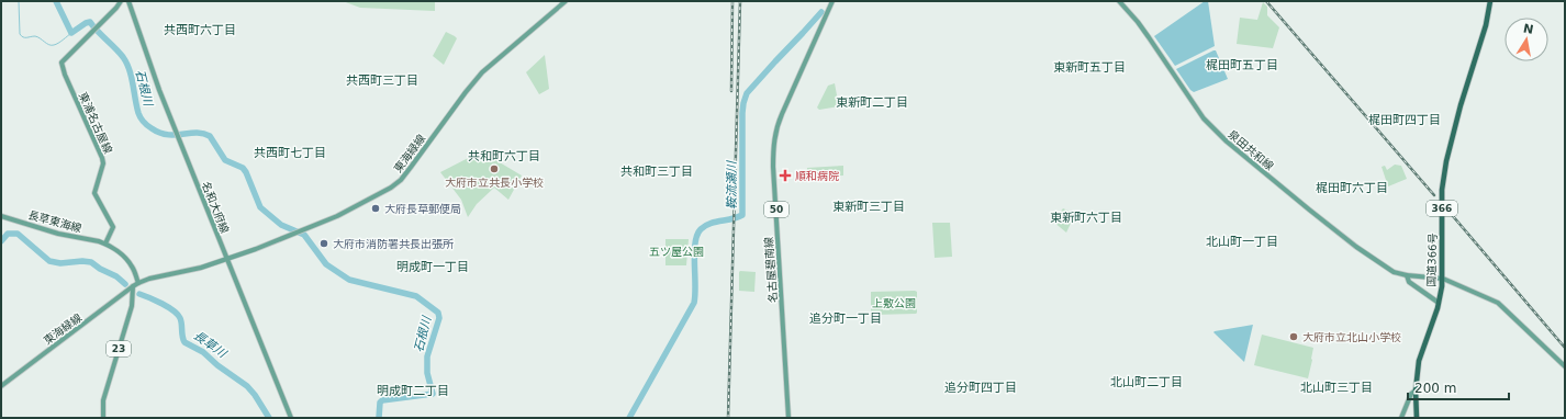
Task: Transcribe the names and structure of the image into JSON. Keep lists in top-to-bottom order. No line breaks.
{"streets":{"highway":["366","国道366号"],"main road":["東浦名古屋線","泉田共和線","東海緑線","名和大府線","50","長草東海線","名古屋碧南線","23"]},"crossings":[["東浦名古屋線","長草東海線"],["泉田共和線","国道366号"],["東海緑線","名和大府線"],["東海緑線","23"]],"districts":["共西町六丁目","梶田町五丁目","東新町五丁目","共西町三丁目","東新町二丁目","梶田町四丁目","共西町七丁目","共和町六丁目","共和町三丁目","梶田町六丁目","東新町三丁目","東新町六丁目","北山町一丁目","明成町一丁目","追分町一丁目","北山町二丁目","追分町四丁目","北山町三丁目","明成町二丁目"],"water":["石根川","鞍流瀬川","長草川"],"parks":["五ツ屋公園","上敷公園"],"places":{"other":["大府市立共長小学校","大府長草郵便局","大府市消防署共長出張所","大府市立北山小学校"],"health":["順和病院"]},"scale_bar":"200 m","north":"top"}
